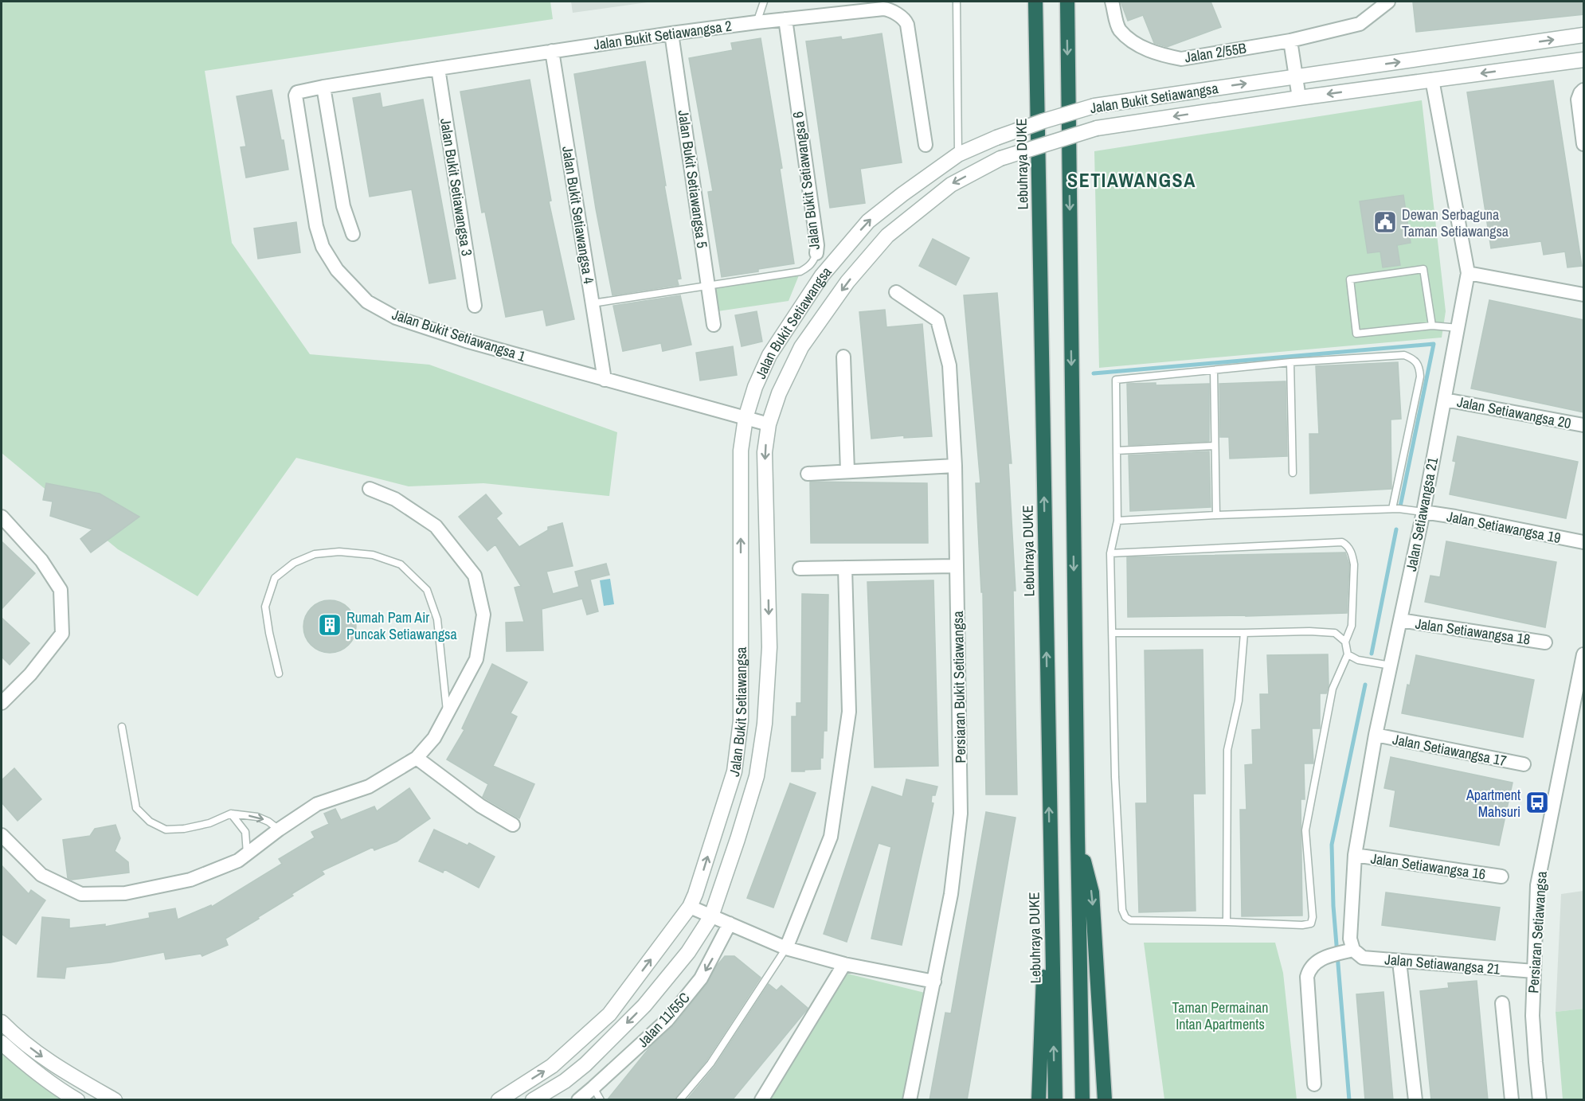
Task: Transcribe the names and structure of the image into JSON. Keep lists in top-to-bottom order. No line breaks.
{"streets":{"highway":["Lebuhraya DUKE"],"street":["Jalan Bukit Setiawangsa 2","Jalan 2/55B","Jalan Bukit Setiawangsa","Jalan Bukit Setiawangsa 5","Jalan Bukit Setiawangsa 6","Jalan Bukit Setiawangsa 3","Jalan Bukit Setiawangsa 4","Jalan Bukit Setiawangsa 1","Jalan Setiawangsa 20","Jalan Setiawangsa 21","Jalan Setiawangsa 19","Jalan Setiawangsa 18","Persiaran Bukit Setiawangsa","Jalan Setiawangsa 17","Jalan Setiawangsa 16","Persiaran Setiawangsa","Jalan 11/55C"]},"crossings":[["Jalan Bukit Setiawangsa 2","Jalan Bukit Setiawangsa 5"],["Jalan Bukit Setiawangsa 2","Jalan Bukit Setiawangsa 6"],["Jalan Bukit Setiawangsa 2","Jalan Bukit Setiawangsa 3"],["Jalan Bukit Setiawangsa 2","Jalan Bukit Setiawangsa 4"],["Jalan Bukit Setiawangsa 2","Jalan Bukit Setiawangsa 1"],["Jalan Bukit Setiawangsa","Jalan Bukit Setiawangsa 1"],["Jalan Bukit Setiawangsa","Jalan Setiawangsa 21"],["Jalan Bukit Setiawangsa 5","Jalan Bukit Setiawangsa 6"],["Jalan Bukit Setiawangsa 6","Jalan Bukit Setiawangsa 4"],["Jalan Bukit Setiawangsa 4","Jalan Bukit Setiawangsa 1"],["Jalan Setiawangsa 20","Jalan Setiawangsa 21"],["Jalan Setiawangsa 21","Jalan Setiawangsa 19"],["Jalan Setiawangsa 21","Jalan Setiawangsa 18"],["Jalan Setiawangsa 21","Jalan Setiawangsa 17"],["Jalan Setiawangsa 21","Jalan Setiawangsa 16"],["Jalan Setiawangsa 21","Persiaran Setiawangsa"]],"districts":["SETIAWANGSA"],"parks":["Taman Permainan Intan Apartments"],"places":{"public building":["Dewan Serbaguna Taman Setiawangsa"],"building":["Rumah Pam Air Puncak Setiawangsa"],"bus stop":["Apartment Mahsuri"]}}
